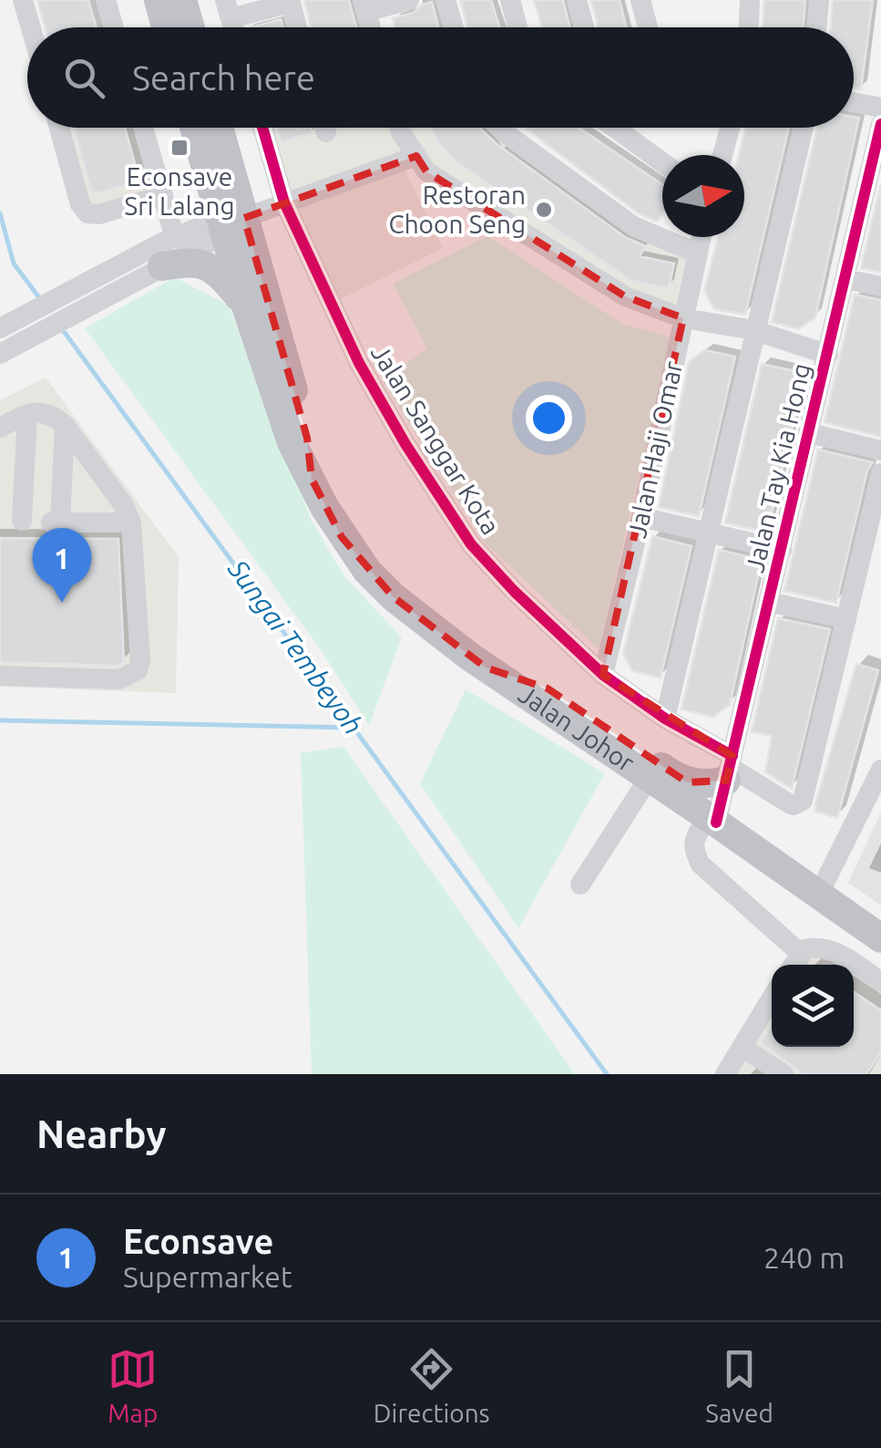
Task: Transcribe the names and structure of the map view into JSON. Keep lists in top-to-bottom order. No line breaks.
{"streets":{"highway":["Jalan Johor"],"street":["Jalan Sanggar Kota","Jalan Haji Omar","Jalan Tay Kia Hong"]},"crossings":[["Jalan Sanggar Kota","Jalan Haji Omar"],["Jalan Sanggar Kota","Jalan Tay Kia Hong"],["Jalan Tay Kia Hong","Jalan Johor"]],"water":["Sungai Tembeyoh"],"places":{"transit":["Econsave Sri Lalang"],"other":["Restoran Choon Seng"]},"north":"right","page":{"search":"Search here","pins":"1","heading":"Nearby","list":[{"mark":"1","name":"Econsave","note":"Supermarket","value":"240 m"}],"nav":["Map","Directions","Saved"]}}
